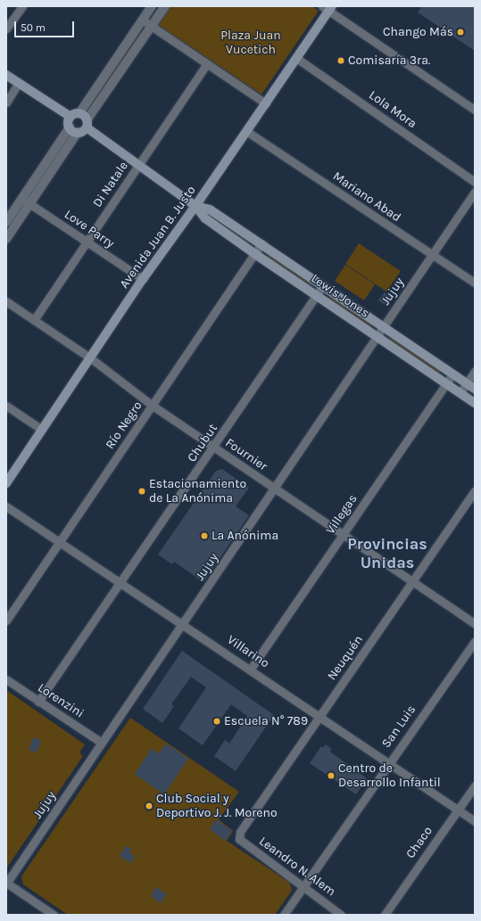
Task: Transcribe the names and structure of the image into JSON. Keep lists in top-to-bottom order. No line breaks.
{"streets":{"main road":["Avenida Juan B. Justo","Lewis Jones"],"street":["Lola Mora","Di Natale","Mariano Abad","Love Parry","Jujuy","Río Negro","Chubut","Fournier","Villegas","Villarino","Neuquén","Lorenzini","San Luis","Chaco","Leandro N. Alem"]},"crossings":[["Lola Mora","Avenida Juan B. Justo"],["Di Natale","Love Parry"],["Di Natale","Lewis Jones"],["Di Natale","Fournier"],["Mariano Abad","Avenida Juan B. Justo"],["Mariano Abad","Jujuy"],["Love Parry","Avenida Juan B. Justo"],["Avenida Juan B. Justo","Lewis Jones"],["Avenida Juan B. Justo","Fournier"],["Jujuy","Lewis Jones"],["Jujuy","Fournier"],["Jujuy","Villarino"],["Jujuy","Lorenzini"],["Lewis Jones","Río Negro"],["Lewis Jones","Chubut"],["Lewis Jones","Villegas"],["Río Negro","Fournier"],["Río Negro","Villarino"],["Chubut","Fournier"],["Chubut","Villarino"],["Chubut","Lorenzini"],["Fournier","Villegas"],["Fournier","Neuquén"],["Villegas","Villarino"],["Villarino","Neuquén"],["Villarino","San Luis"],["Villarino","Chaco"],["Neuquén","Leandro N. Alem"],["San Luis","Leandro N. Alem"]],"districts":["Provincias Unidas"],"parks":["Plaza Juan Vucetich"],"places":["Chango Más","Comisaría 3ra.","Estacionamiento de La Anónima","La Anónima","Escuela N° 789","Centro de Desarrollo Infantil","Club Social y Deportivo J. J. Moreno"],"scale_bar":"50 m"}
